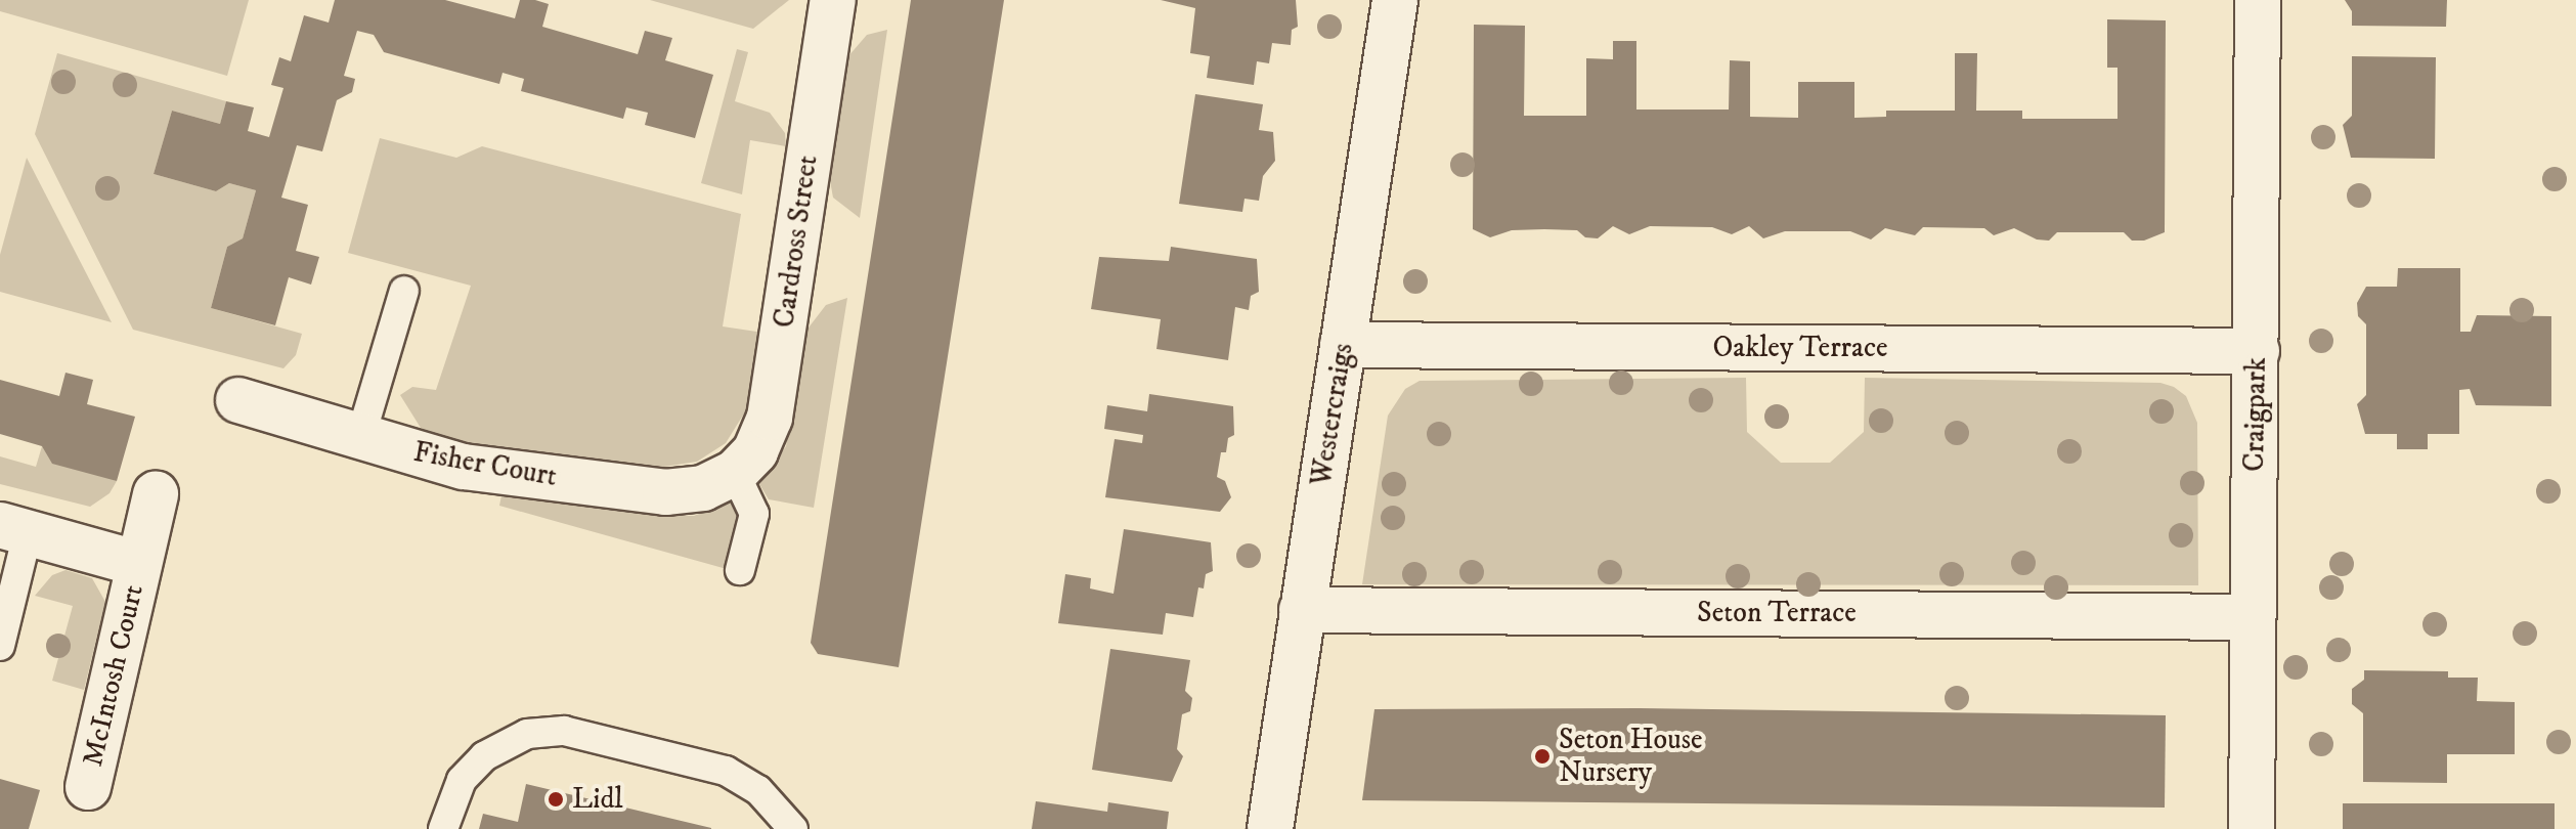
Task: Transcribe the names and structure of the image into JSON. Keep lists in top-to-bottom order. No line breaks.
{"streets":{"street":["Cardross Street","Oakley Terrace","Westercraigs","Craigpark","Fisher Court","Seton Terrace","McIntosh Court"]},"crossings":[["Cardross Street","Fisher Court"],["Oakley Terrace","Westercraigs"],["Oakley Terrace","Craigpark"],["Westercraigs","Seton Terrace"],["Craigpark","Seton Terrace"]],"places":["Seton House Nursery","Lidl"]}
